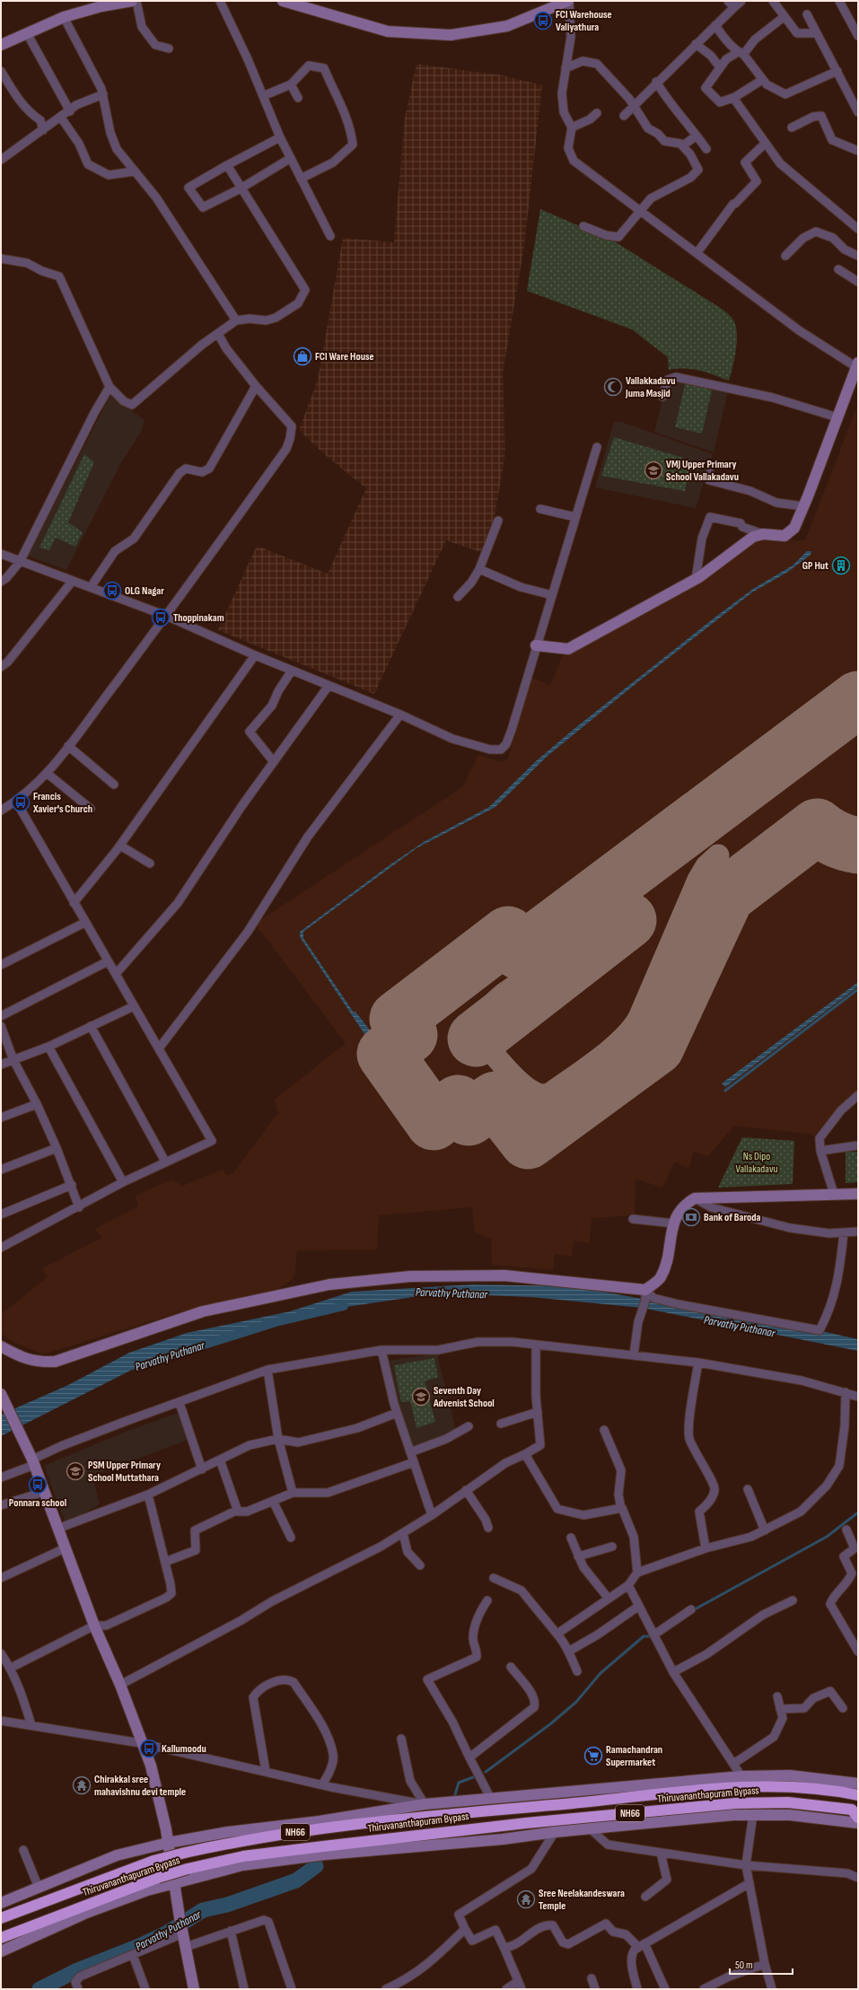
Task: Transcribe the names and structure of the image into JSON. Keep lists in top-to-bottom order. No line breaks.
{"streets":{"highway":["Thiruvananthapuram Bypass","NH66"]},"water":["Parvathy Puthanar"],"parks":["Ns Dipo Vallakadavu"],"places":{"bus stop":["FCI Warehouse Valiyathura","OLG Nagar","Thoppinakam","Francis Xavier's Church","Ponnara school","Kallumoodu"],"shop":["FCI Ware House"],"mosque":["Vallakkadavu Juma Masjid"],"school or university":["VMJ Upper Primary School Vallakadavu","Seventh Day Advenist School","PSM Upper Primary School Muttathara"],"building":["GP Hut"],"bank":["Bank of Baroda"],"supermarket":["Ramachandran Supermarket"],"temple":["Chirakkal sree mahavishnu devi temple","Sree Neelakandeswara Temple"]},"scale_bar":"50 m"}
